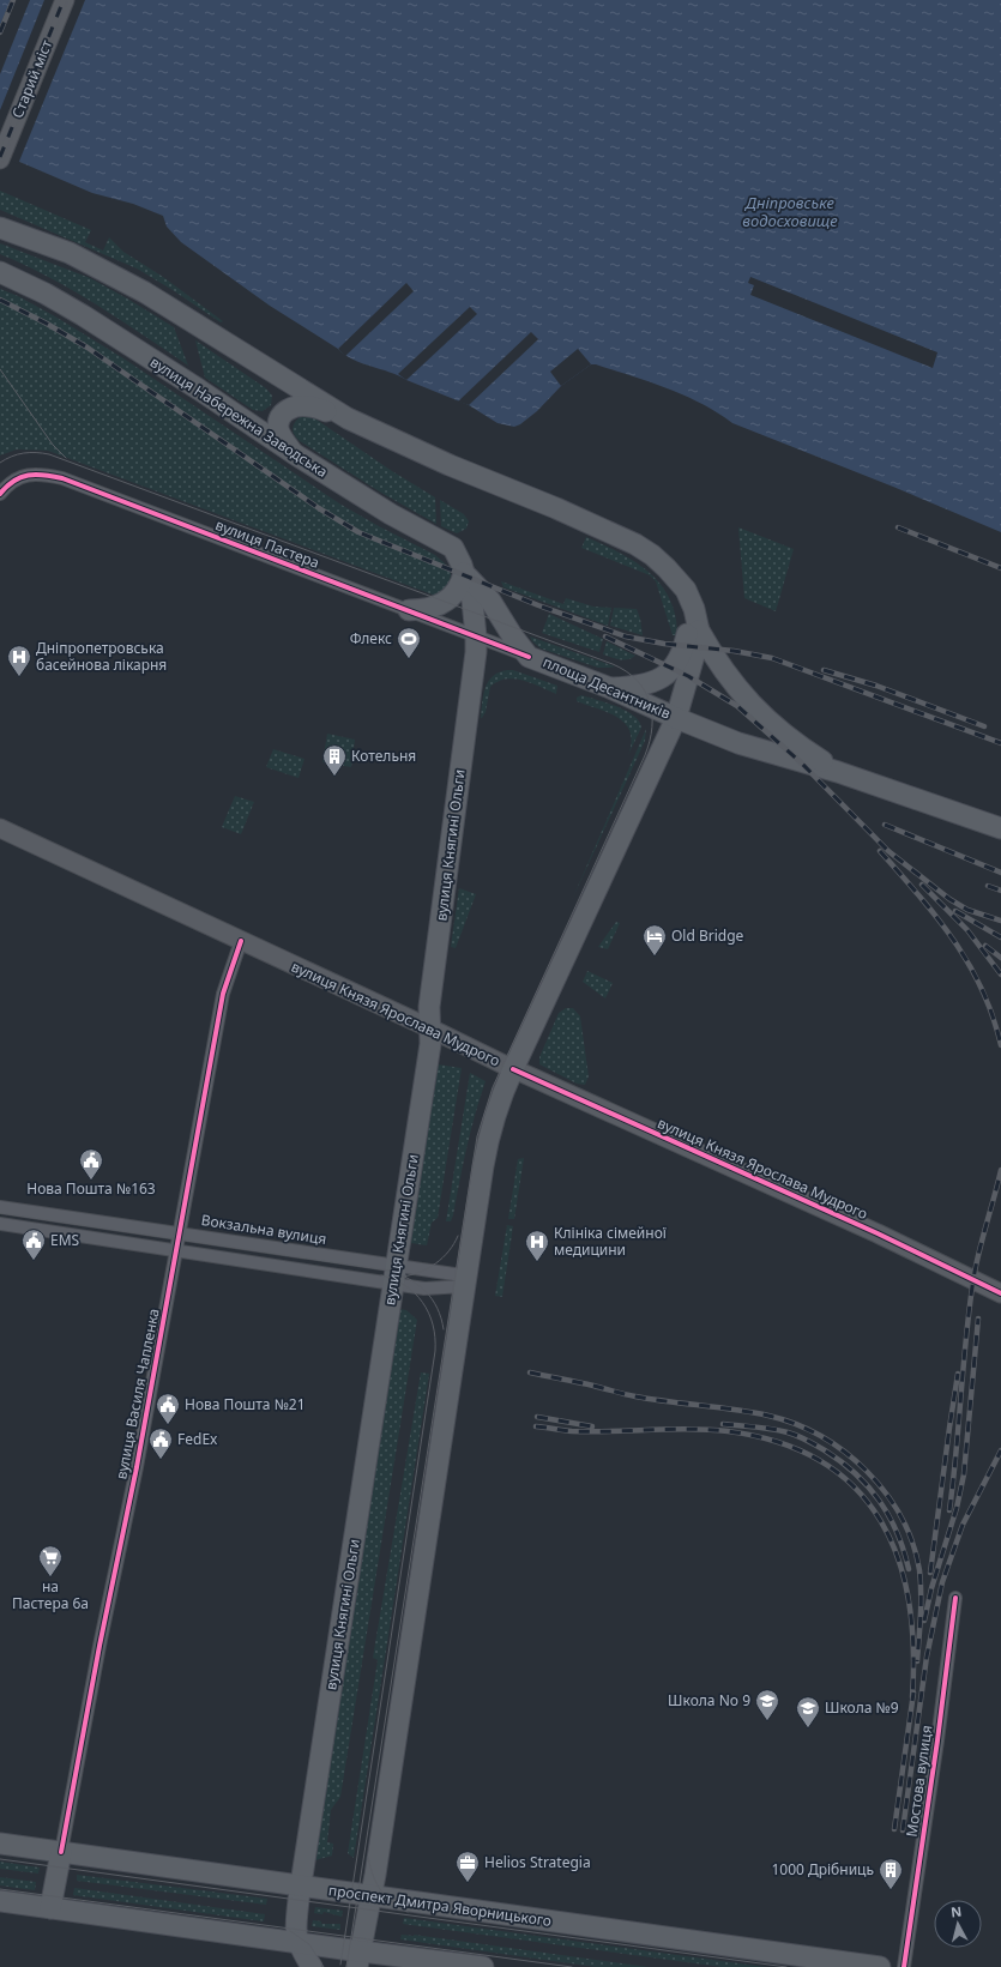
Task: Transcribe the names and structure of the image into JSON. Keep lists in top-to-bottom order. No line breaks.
{"streets":{"main road":["Старий міст","вулиця Набережна Заводська","площа Десантників","вулиця Княгині Ольги","вулиця Князя Ярослава Мудрого","проспект Дмитра Яворницького"],"street":["вулиця Пастера","Вокзальна вулиця","вулиця Василя Чапленка","Мостова вулиця"]},"crossings":[["вулиця Набережна Заводська","площа Десантників"],["вулиця Набережна Заводська","вулиця Княгині Ольги"],["вулиця Пастера","площа Десантників"],["вулиця Пастера","вулиця Княгині Ольги"],["площа Десантників","вулиця Княгині Ольги"],["вулиця Княгині Ольги","вулиця Князя Ярослава Мудрого"],["вулиця Княгині Ольги","Вокзальна вулиця"],["вулиця Княгині Ольги","проспект Дмитра Яворницького"],["вулиця Князя Ярослава Мудрого","вулиця Василя Чапленка"],["Вокзальна вулиця","вулиця Василя Чапленка"],["вулиця Василя Чапленка","проспект Дмитра Яворницького"]],"water":["Дніпровське водосховище"],"places":{"sports":["Флекс"],"hospital":["Дніпропетровська басейнова лікарня","Клініка сімейної медицини"],"building":["Котельня","1000 Дрібниць"],"hotel":["Old Bridge"],"public building":["Нова Пошта №163","EMS","Нова Пошта №21","FedEx"],"supermarket":["на Пастера 6а"],"school or university":["Школа No 9","Школа №9"],"office":["Helios Strategia"]},"north":"top"}
